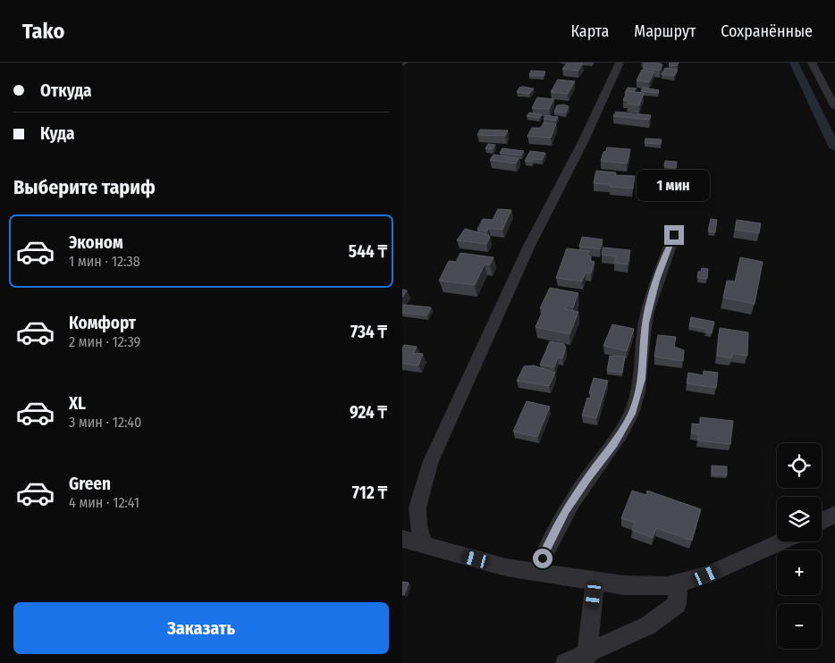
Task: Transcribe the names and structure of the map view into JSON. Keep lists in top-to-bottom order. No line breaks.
{"page":{"header":"Tako","nav":["Карта","Маршрут","Сохранённые"],"banner":["Откуда","Куда"],"heading":"Выберите тариф","bubble":"1 мин","list":[{"name":"Эконом","note":"1 мин · 12:38","value":"544 ₸"},{"name":"Комфорт","note":"2 мин · 12:39","value":"734 ₸"},{"name":"XL","note":"3 мин · 12:40","value":"924 ₸"},{"name":"Green","note":"4 мин · 12:41","value":"712 ₸"}],"map_buttons":["+","−"],"buttons":"Заказать"}}
